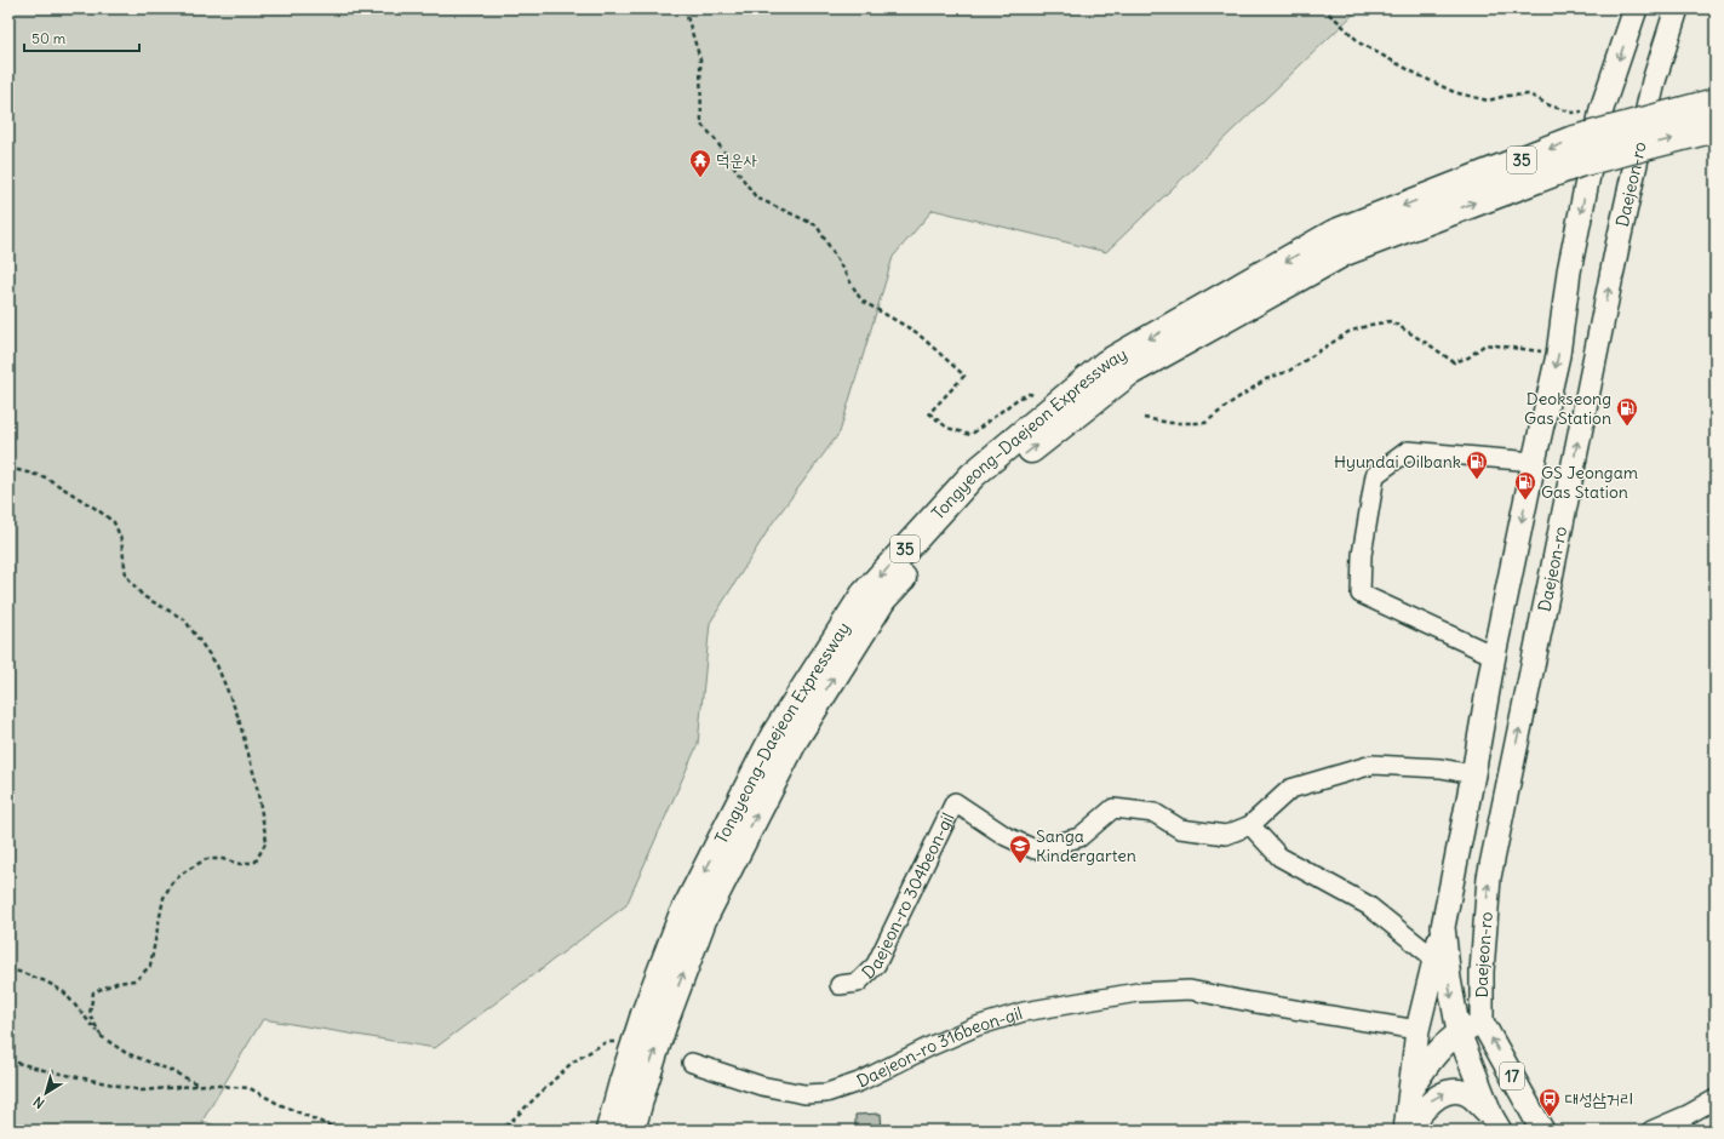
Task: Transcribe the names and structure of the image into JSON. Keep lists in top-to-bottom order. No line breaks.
{"streets":{"highway":["35","Tongyeong–Daejeon Expressway"],"main road":["Daejeon-ro","17"],"street":["Daejeon-ro 304beon-gil","Daejeon-ro 316beon-gil"]},"crossings":[["Daejeon-ro","Daejeon-ro 304beon-gil"],["Daejeon-ro","17"]],"places":{"temple":["덕운사"],"fuel station":["Deokseong Gas Station","Hyundai Oilbank","GS Jeongam Gas Station"],"school or university":["Sanga Kindergarten"],"bus stop":["대성삼거리"]},"scale_bar":"50 m","north":"bottom left"}
